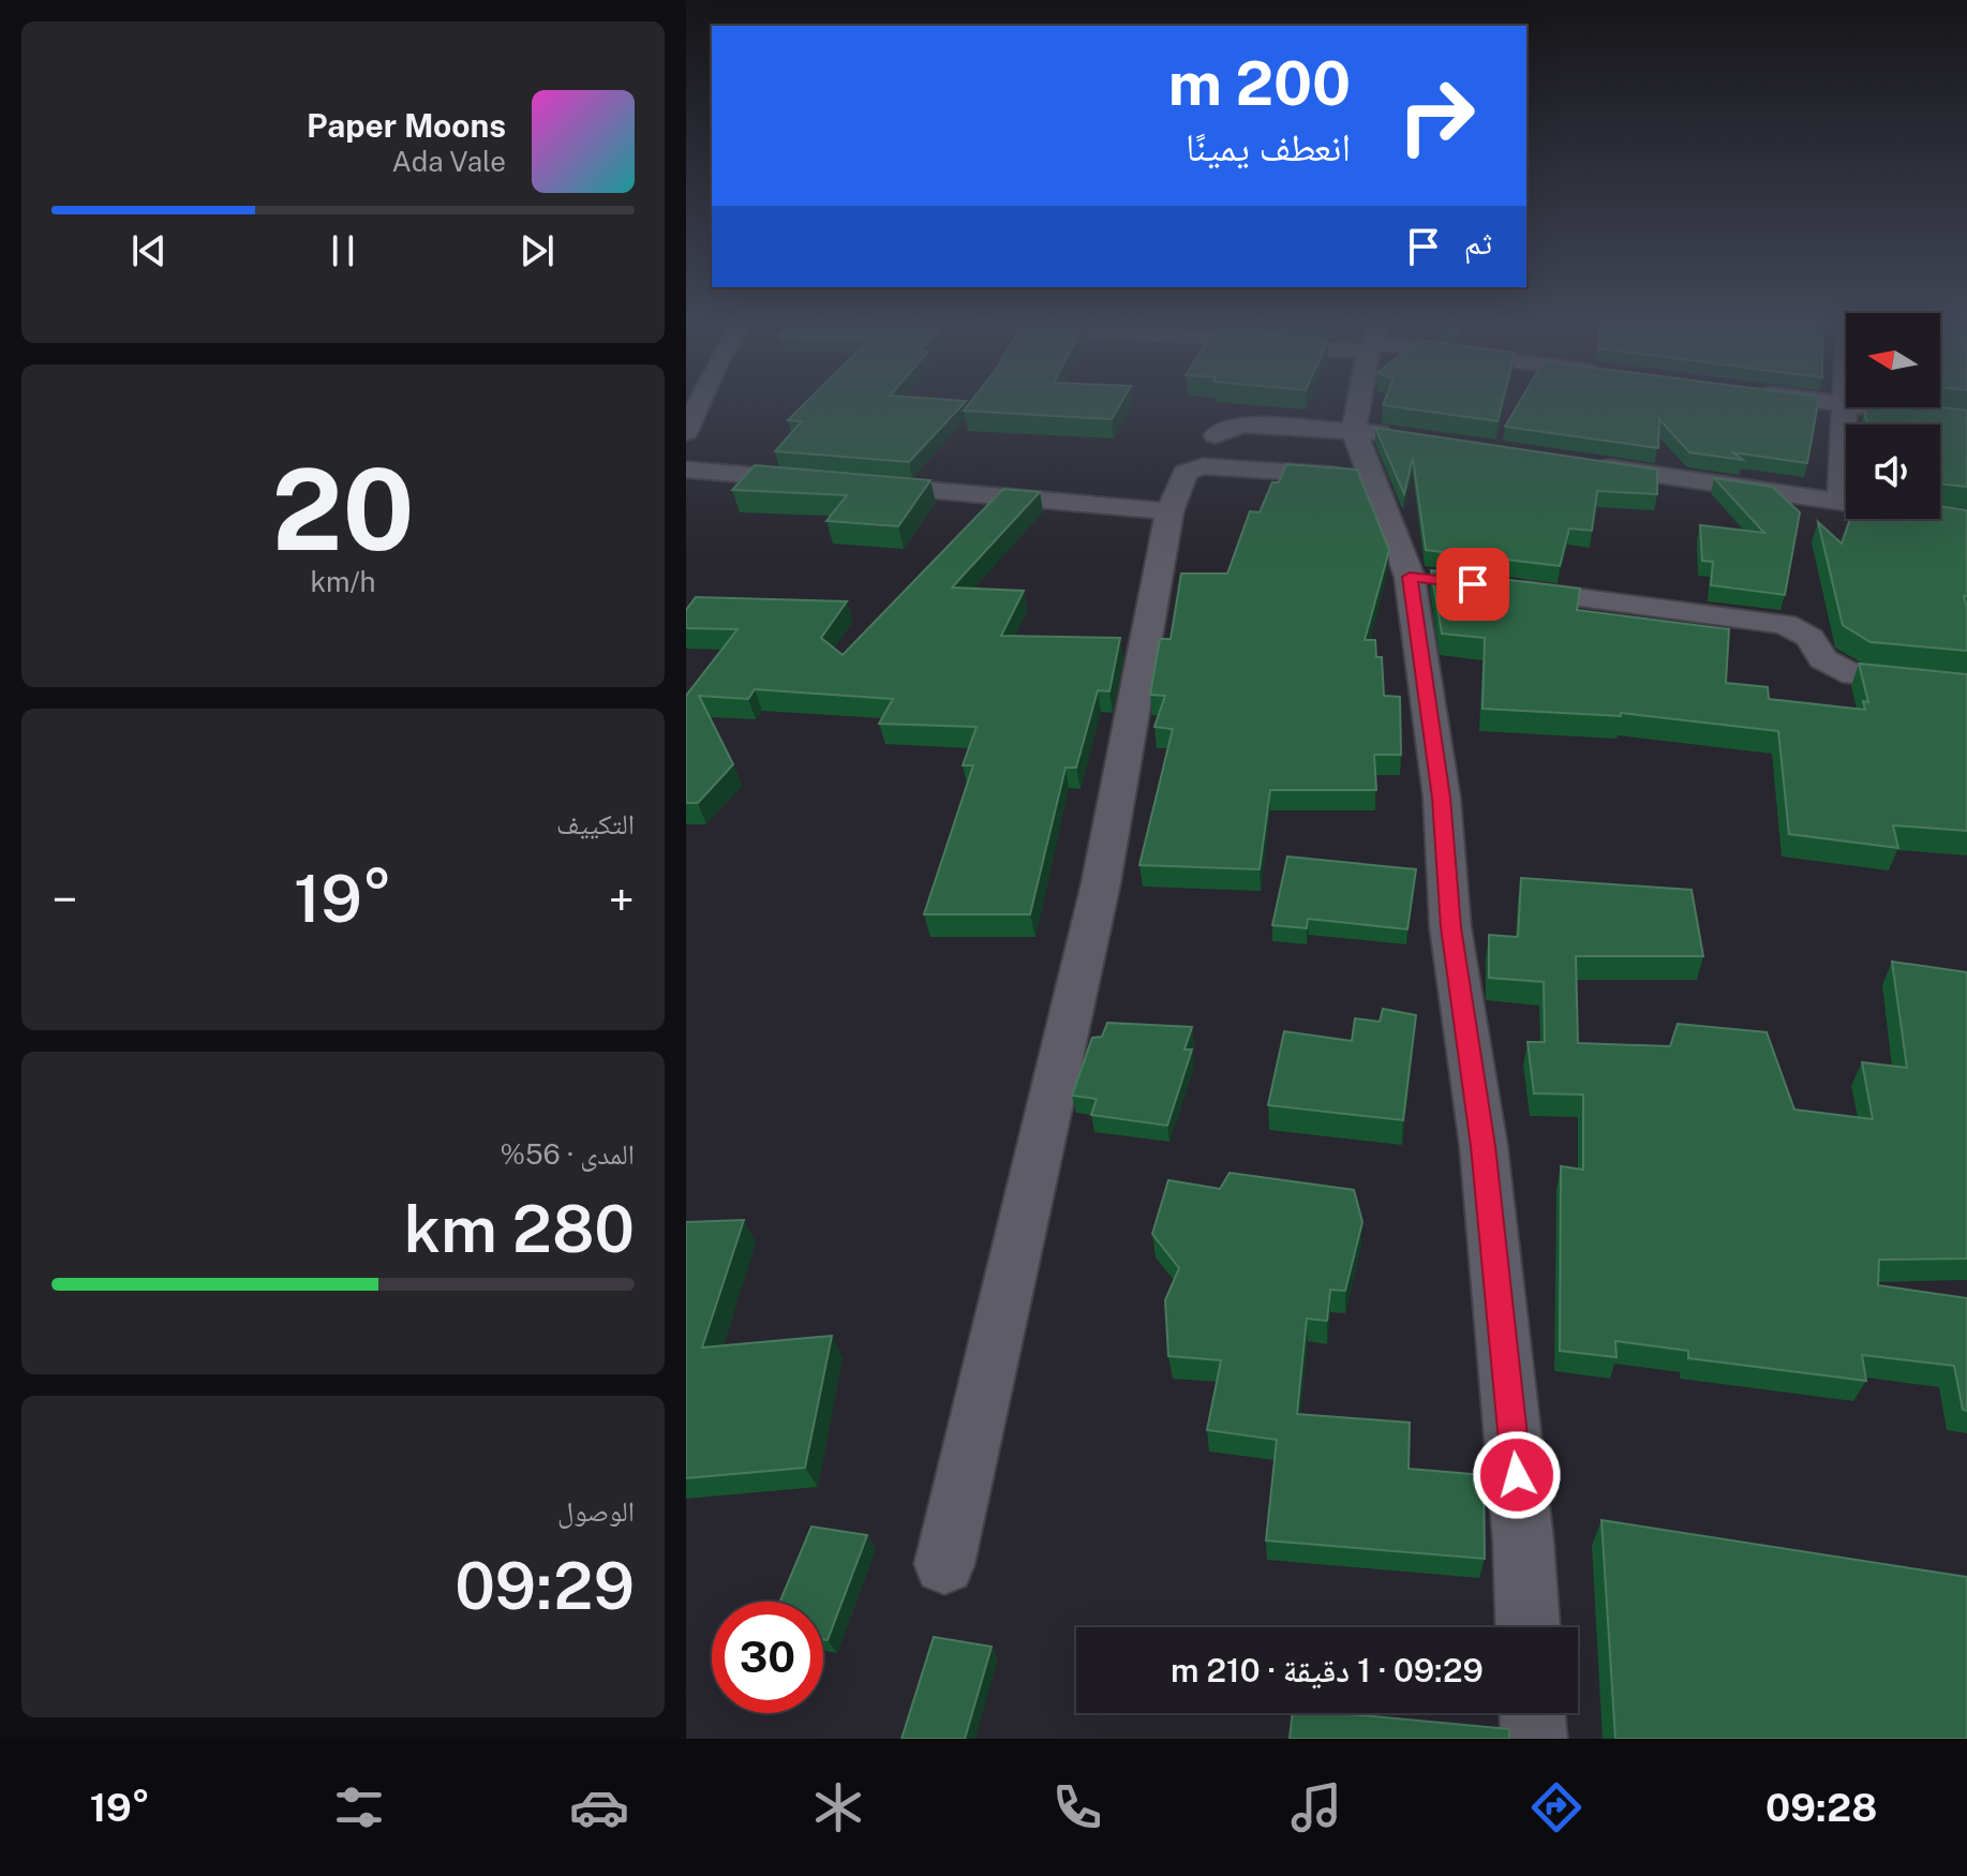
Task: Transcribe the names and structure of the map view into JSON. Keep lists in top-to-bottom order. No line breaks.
{"north":"left","page":{"turn":["200 m","انعطف يمينًا"],"song":["Paper Moons","Ada Vale"],"then":"ثم","tile":[["20","km/h"],"التكييف",["المدى · 56%","280 km"],["الوصول","09:29"]],"heat":["−","19°","+"],"limit":"30","trip":"09:29 · 1 دقيقة · 210 m","tabs":["09:28","19°"]}}
